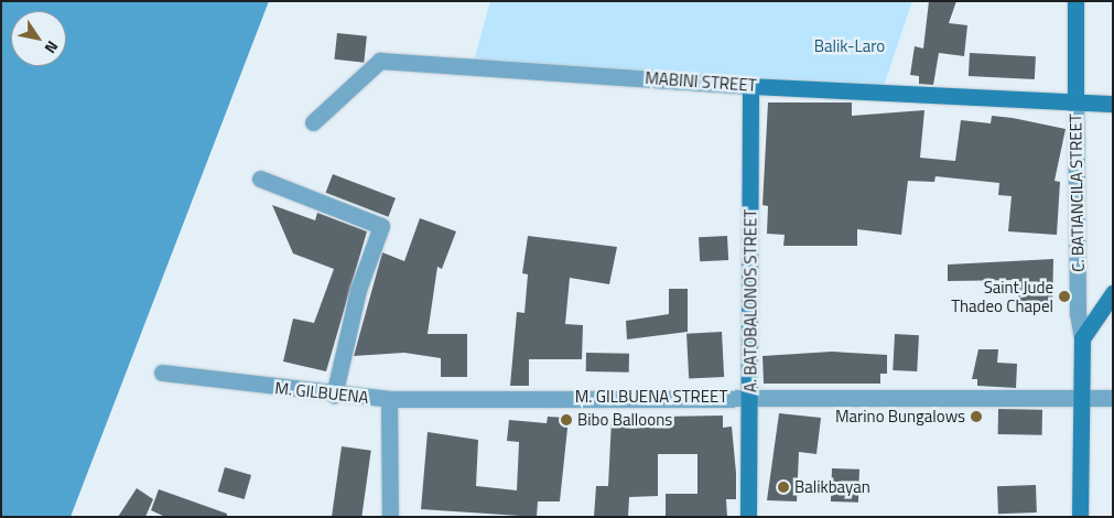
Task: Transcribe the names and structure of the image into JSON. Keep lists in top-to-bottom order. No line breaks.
{"streets":{"street":["MABINI STREET","C. BATIANCILA STREET","A. BATOBALONOS STREET","M. GILBUENA","M. GILBUENA STREET"]},"crossings":[["MABINI STREET","C. BATIANCILA STREET"],["MABINI STREET","A. BATOBALONOS STREET"],["C. BATIANCILA STREET","M. GILBUENA STREET"],["A. BATOBALONOS STREET","M. GILBUENA STREET"],["M. GILBUENA","M. GILBUENA STREET"]],"parks":["Balik-Laro"],"places":["Saint Jude Thadeo Chapel","Marino Bungalows","Bibo Balloons","Balikbayan"],"north":"bottom right"}
